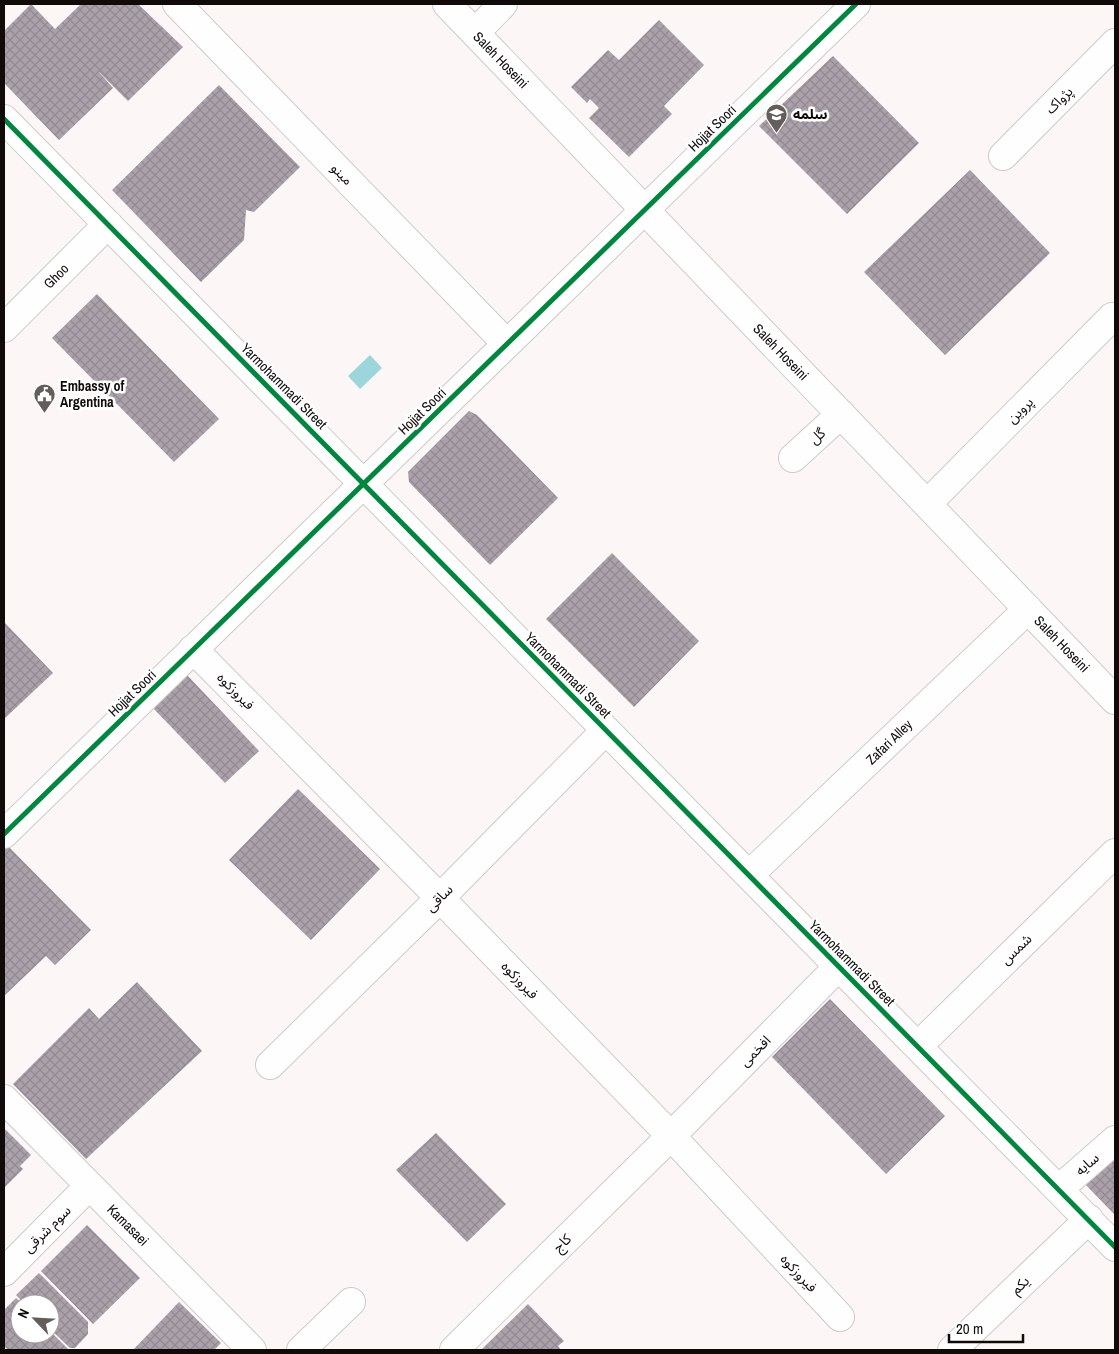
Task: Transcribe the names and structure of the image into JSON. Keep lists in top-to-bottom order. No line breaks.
{"streets":{"street":["Saleh Hoseini","پژواک","Hojjat Soori","مینو","Ghoo","Yarmohammadi Street","پروین","گل","فیروزکوه","Zafari Alley","ساقی","شمس","افخمی","سایه","Kamasaei","سوم شرقی","کاج","یکم"]},"crossings":[["Saleh Hoseini","Hojjat Soori"],["Saleh Hoseini","پروین"],["Saleh Hoseini","گل"],["Saleh Hoseini","Zafari Alley"],["Hojjat Soori","مینو"],["Hojjat Soori","Yarmohammadi Street"],["Hojjat Soori","فیروزکوه"],["Ghoo","Yarmohammadi Street"],["Yarmohammadi Street","Zafari Alley"],["Yarmohammadi Street","ساقی"],["Yarmohammadi Street","شمس"],["Yarmohammadi Street","افخمی"],["Yarmohammadi Street","سایه"],["Yarmohammadi Street","یکم"],["فیروزکوه","ساقی"],["فیروزکوه","افخمی"],["فیروزکوه","کاج"],["افخمی","کاج"],["Kamasaei","سوم شرقی"]],"places":{"school or university":["سلمه"],"public building":["Embassy of Argentina"]},"scale_bar":"20 m","north":"top left"}
